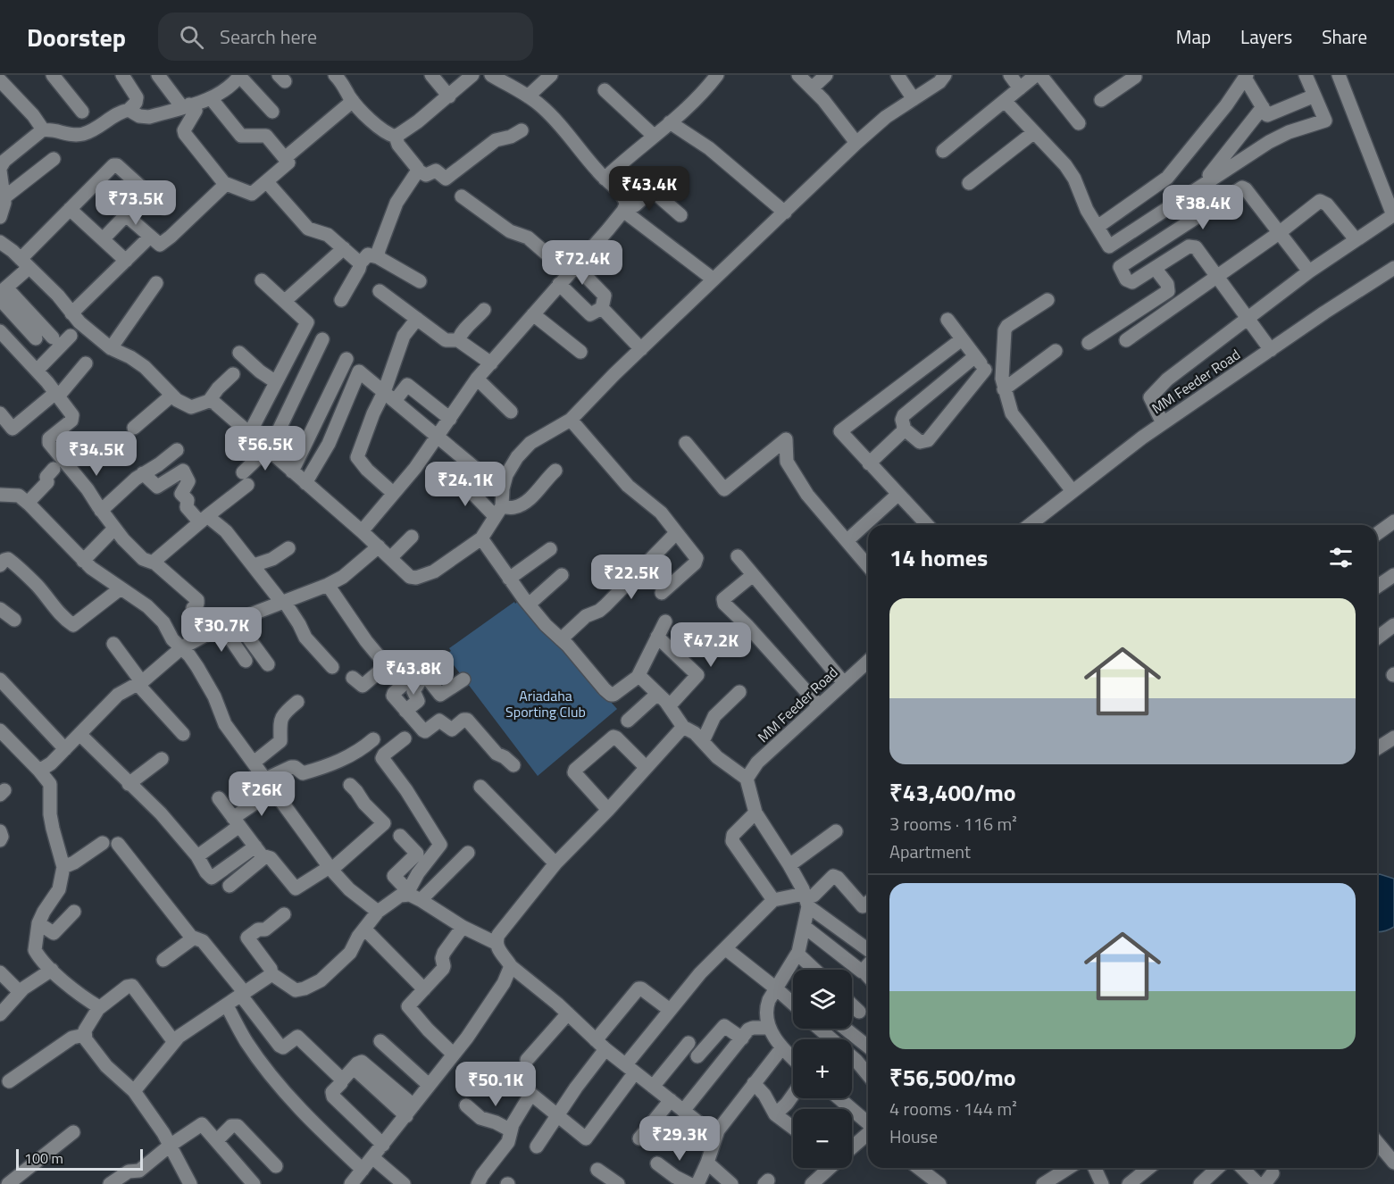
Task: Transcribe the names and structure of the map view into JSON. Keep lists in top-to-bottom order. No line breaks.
{"streets":{"street":["MM Feeder Road"]},"parks":["Ariadaha Sporting Club"],"scale_bar":"100 m","page":{"header":"Doorstep","search":"Search here","nav":["Map","Layers","Share"],"price":["₹43.4K","₹73.5K","₹38.4K","₹72.4K","₹56.5K","₹34.5K","₹24.1K","₹22.5K","₹30.7K","₹47.2K","₹43.8K","₹26K","₹50.1K","₹29.3K"],"heading":"14 homes","list":[{"name":"₹43,400/mo","note":"3 rooms · 116 m² · Apartment"},{"name":"₹56,500/mo","note":"4 rooms · 144 m² · House"}],"map_buttons":["+","−"],"scale":"100 m"}}
